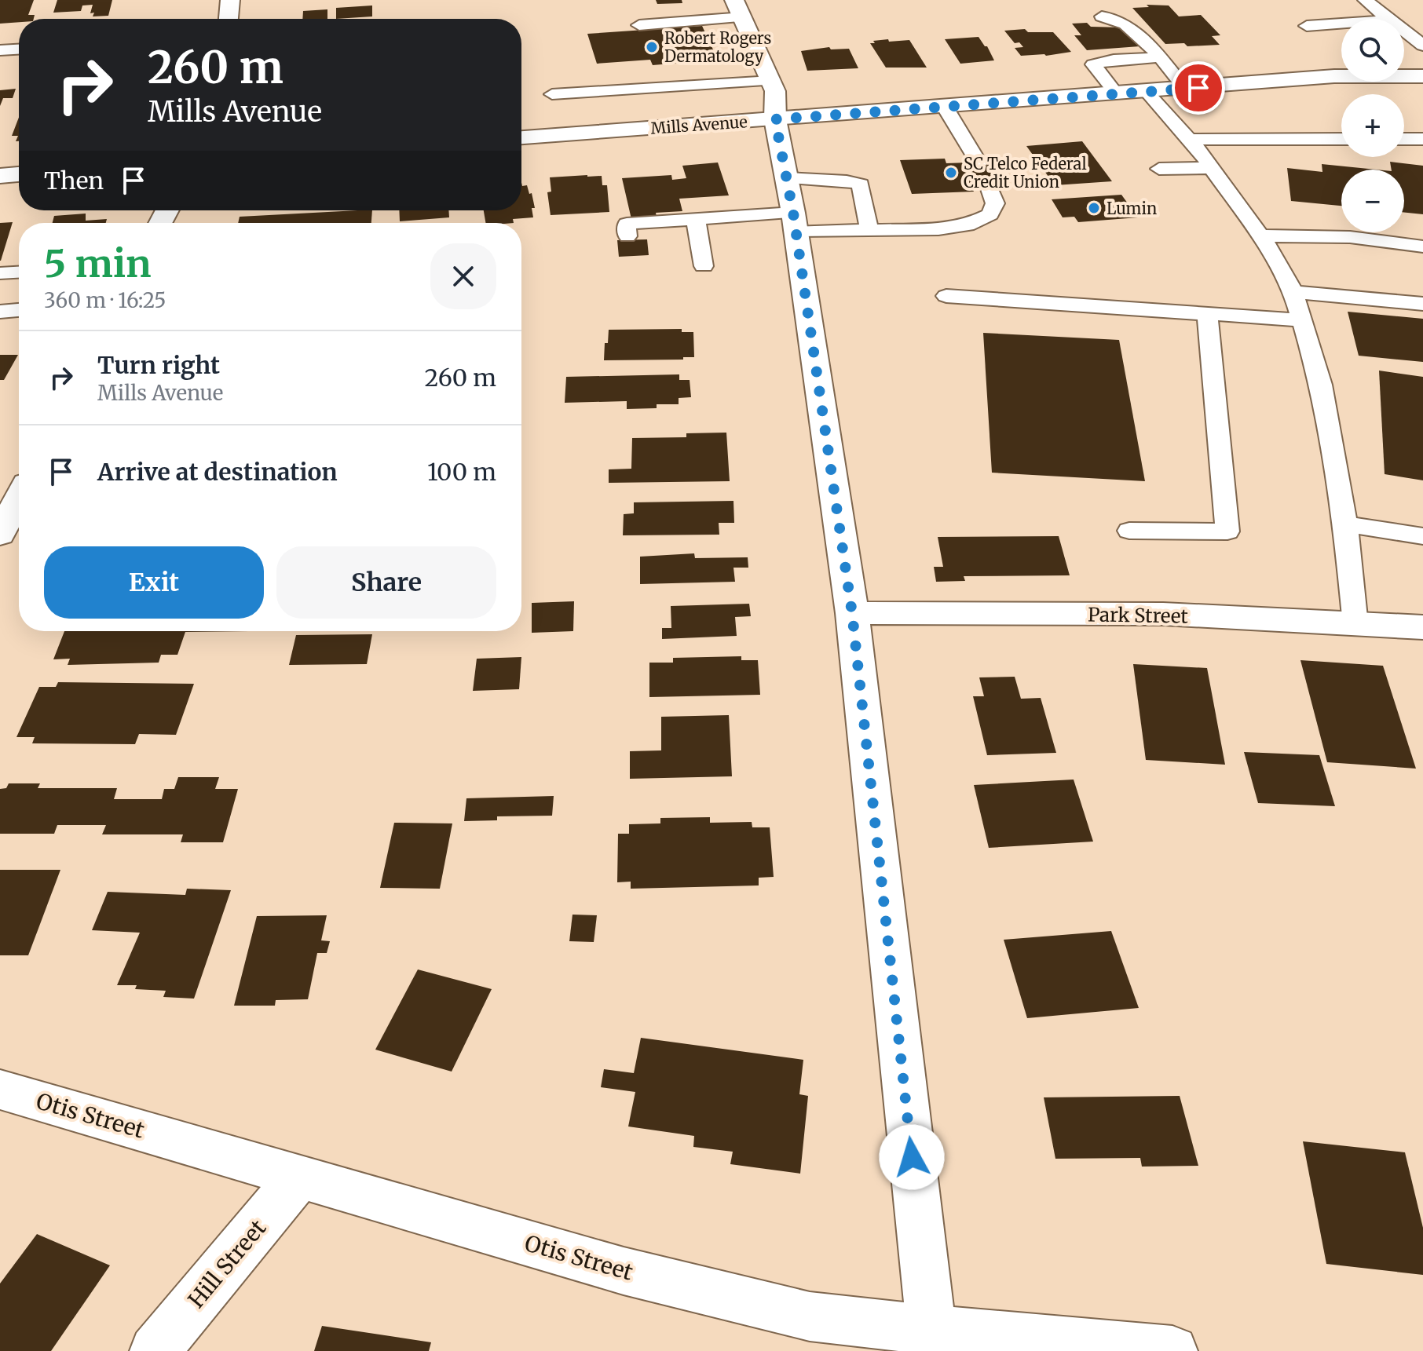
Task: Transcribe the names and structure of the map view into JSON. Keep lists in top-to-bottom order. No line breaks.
{"streets":{"street":["Mills Avenue","Park Street","Otis Street","Hill Street"]},"crossings":[["Otis Street","Hill Street"]],"places":["Robert Rogers Dermatology","SC Telco Federal Credit Union","Lumin"],"page":{"map_buttons":["+","−"],"turn":["260 m","Mills Avenue"],"then":"Then","heading":["5 min","360 m · 16:25"],"list":[{"name":"Turn right","note":"Mills Avenue","value":"260 m"},{"name":"Arrive at destination","value":"100 m"}],"buttons":["Exit","Share"]}}
